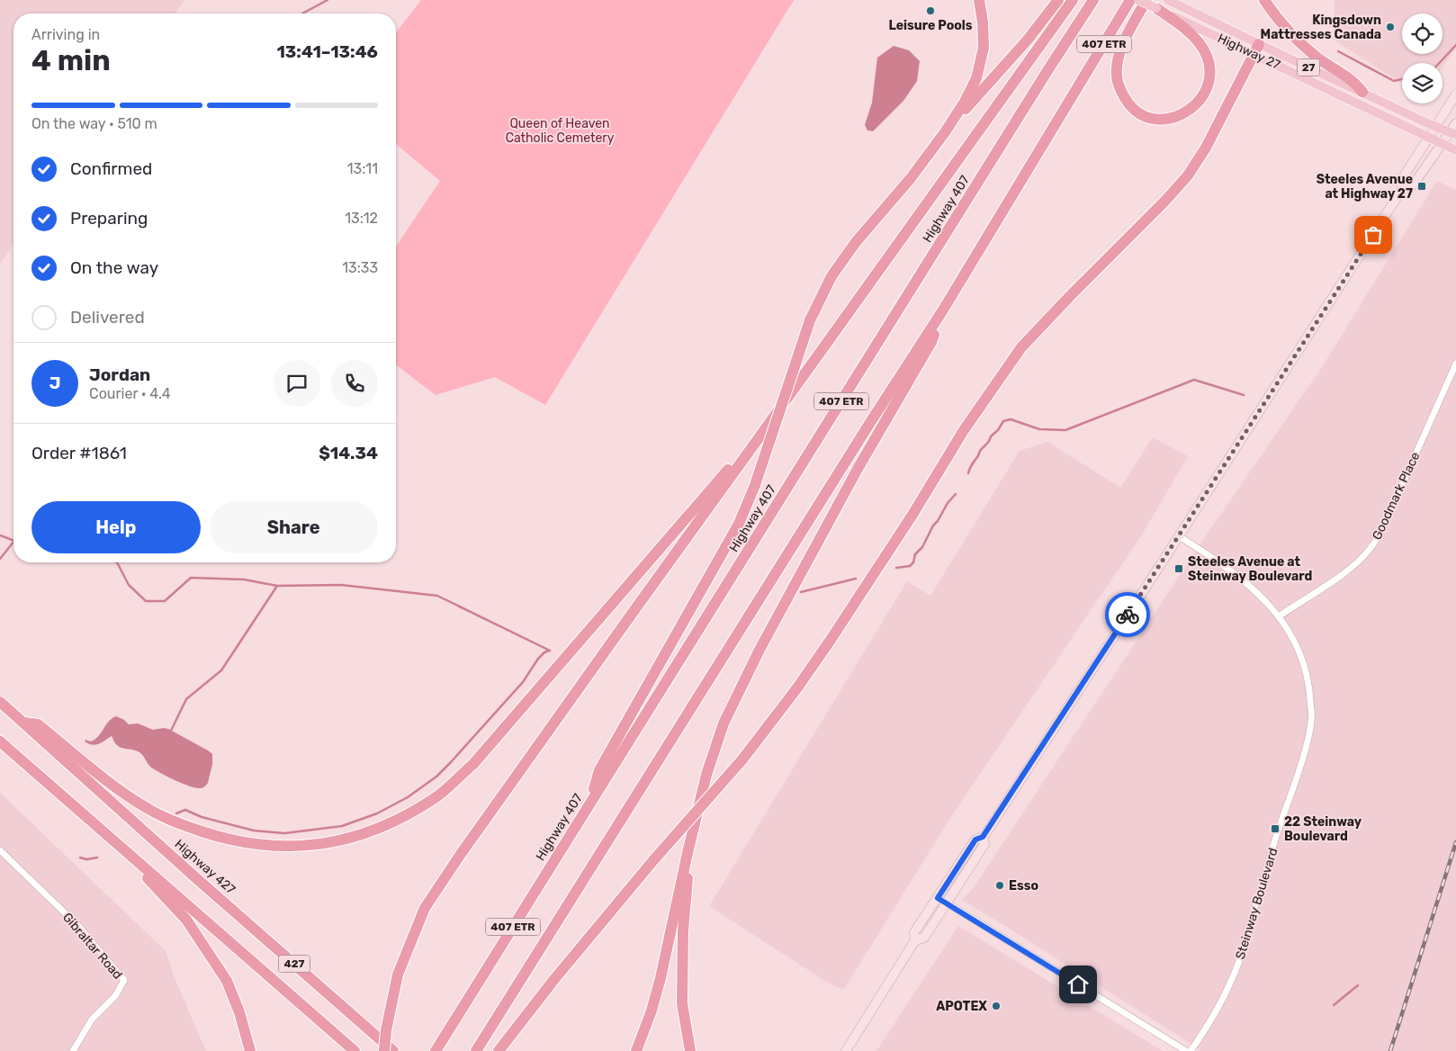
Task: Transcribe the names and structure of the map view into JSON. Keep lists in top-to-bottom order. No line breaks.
{"streets":{"highway":["407 ETR","Highway 407","Highway 427","427"],"main road":["Highway 27","27"],"street":["Goodmark Place","Steinway Boulevard","Gibraltar Road"]},"crossings":[["Goodmark Place","Steinway Boulevard"]],"parks":["Queen of Heaven Catholic Cemetery"],"places":{"other":["Leisure Pools","Kingsdown Mattresses Canada","Esso","APOTEX"],"transit":["Steeles Avenue at Highway 27","Steeles Avenue at Steinway Boulevard","22 Steinway Boulevard"]},"page":{"heading":["4 min","Arriving in","13:41–13:46"],"panel":["Jordan","Courier · 4.4","Order #1861","$14.34"],"bar":"On the way · 510 m","list":[["Confirmed","13:11"],["Preparing","13:12"],["On the way","13:33"],"Delivered"],"round":"J","buttons":["Help","Share"]}}
